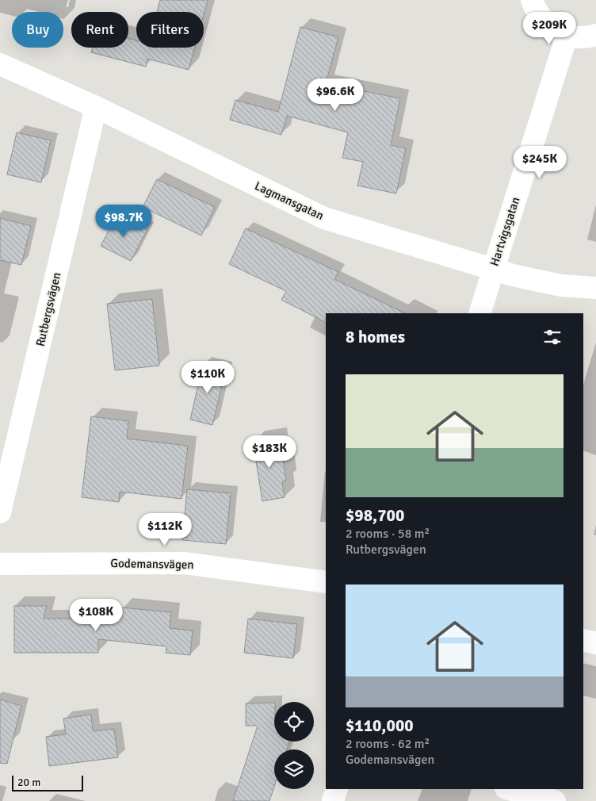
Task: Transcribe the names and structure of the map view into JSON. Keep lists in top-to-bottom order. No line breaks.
{"streets":{"street":["Lagmansgatan","Hartvigsgatan","Rutbergsvägen","Godemansvägen"]},"crossings":[["Lagmansgatan","Hartvigsgatan"],["Lagmansgatan","Rutbergsvägen"]],"scale_bar":"20 m","page":{"price":["$209K","$96.6K","$245K","$98.7K","$110K","$183K","$112K","$108K"],"chip":["Buy","Rent","Filters"],"heading":"8 homes","list":[{"name":"$98,700","note":"2 rooms · 58 m² · Rutbergsvägen"},{"name":"$110,000","note":"2 rooms · 62 m² · Godemansvägen"}],"scale":"20 m"}}
